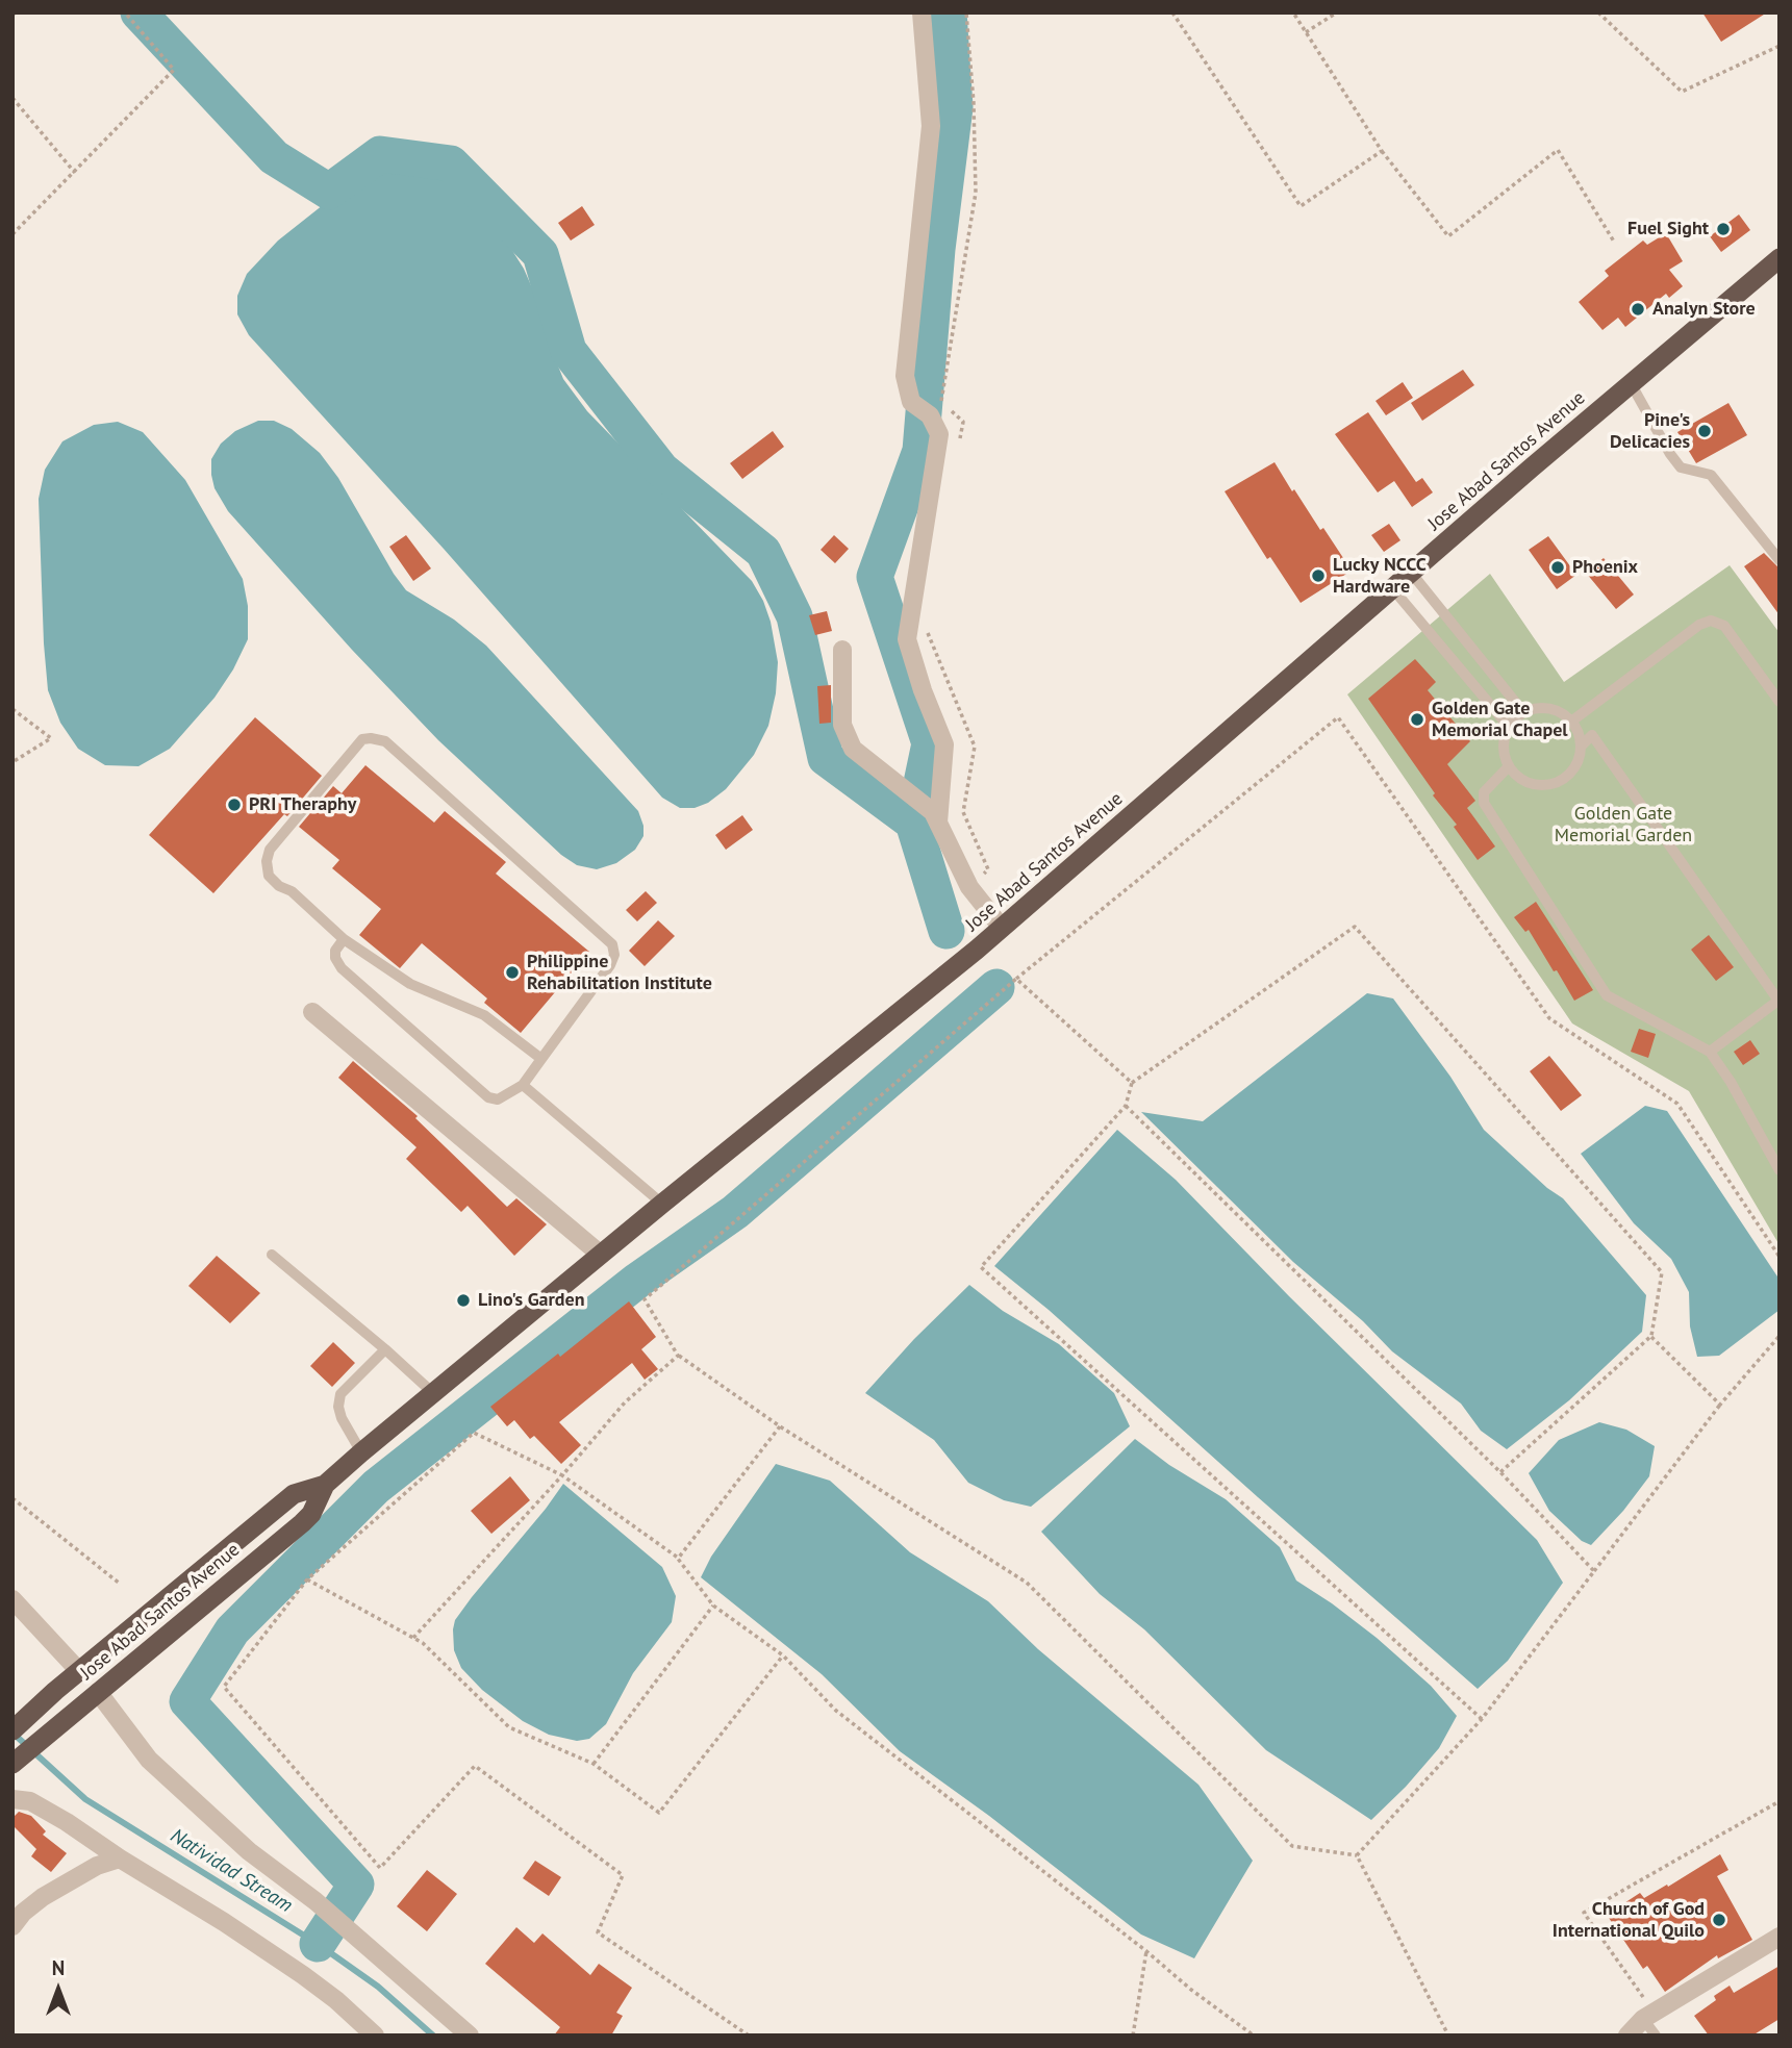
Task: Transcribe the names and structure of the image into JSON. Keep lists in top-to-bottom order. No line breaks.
{"streets":{"highway":["Jose Abad Santos Avenue"]},"water":["Natividad Stream"],"parks":["Golden Gate Memorial Garden"],"places":["Fuel Sight","Analyn Store","Pine's Delicacies","Phoenix","Lucky NCCC Hardware","Golden Gate Memorial Chapel","PRI Theraphy","Philippine Rehabilitation Institute","Lino's Garden","Church of God International Quilo"],"north":"top"}
